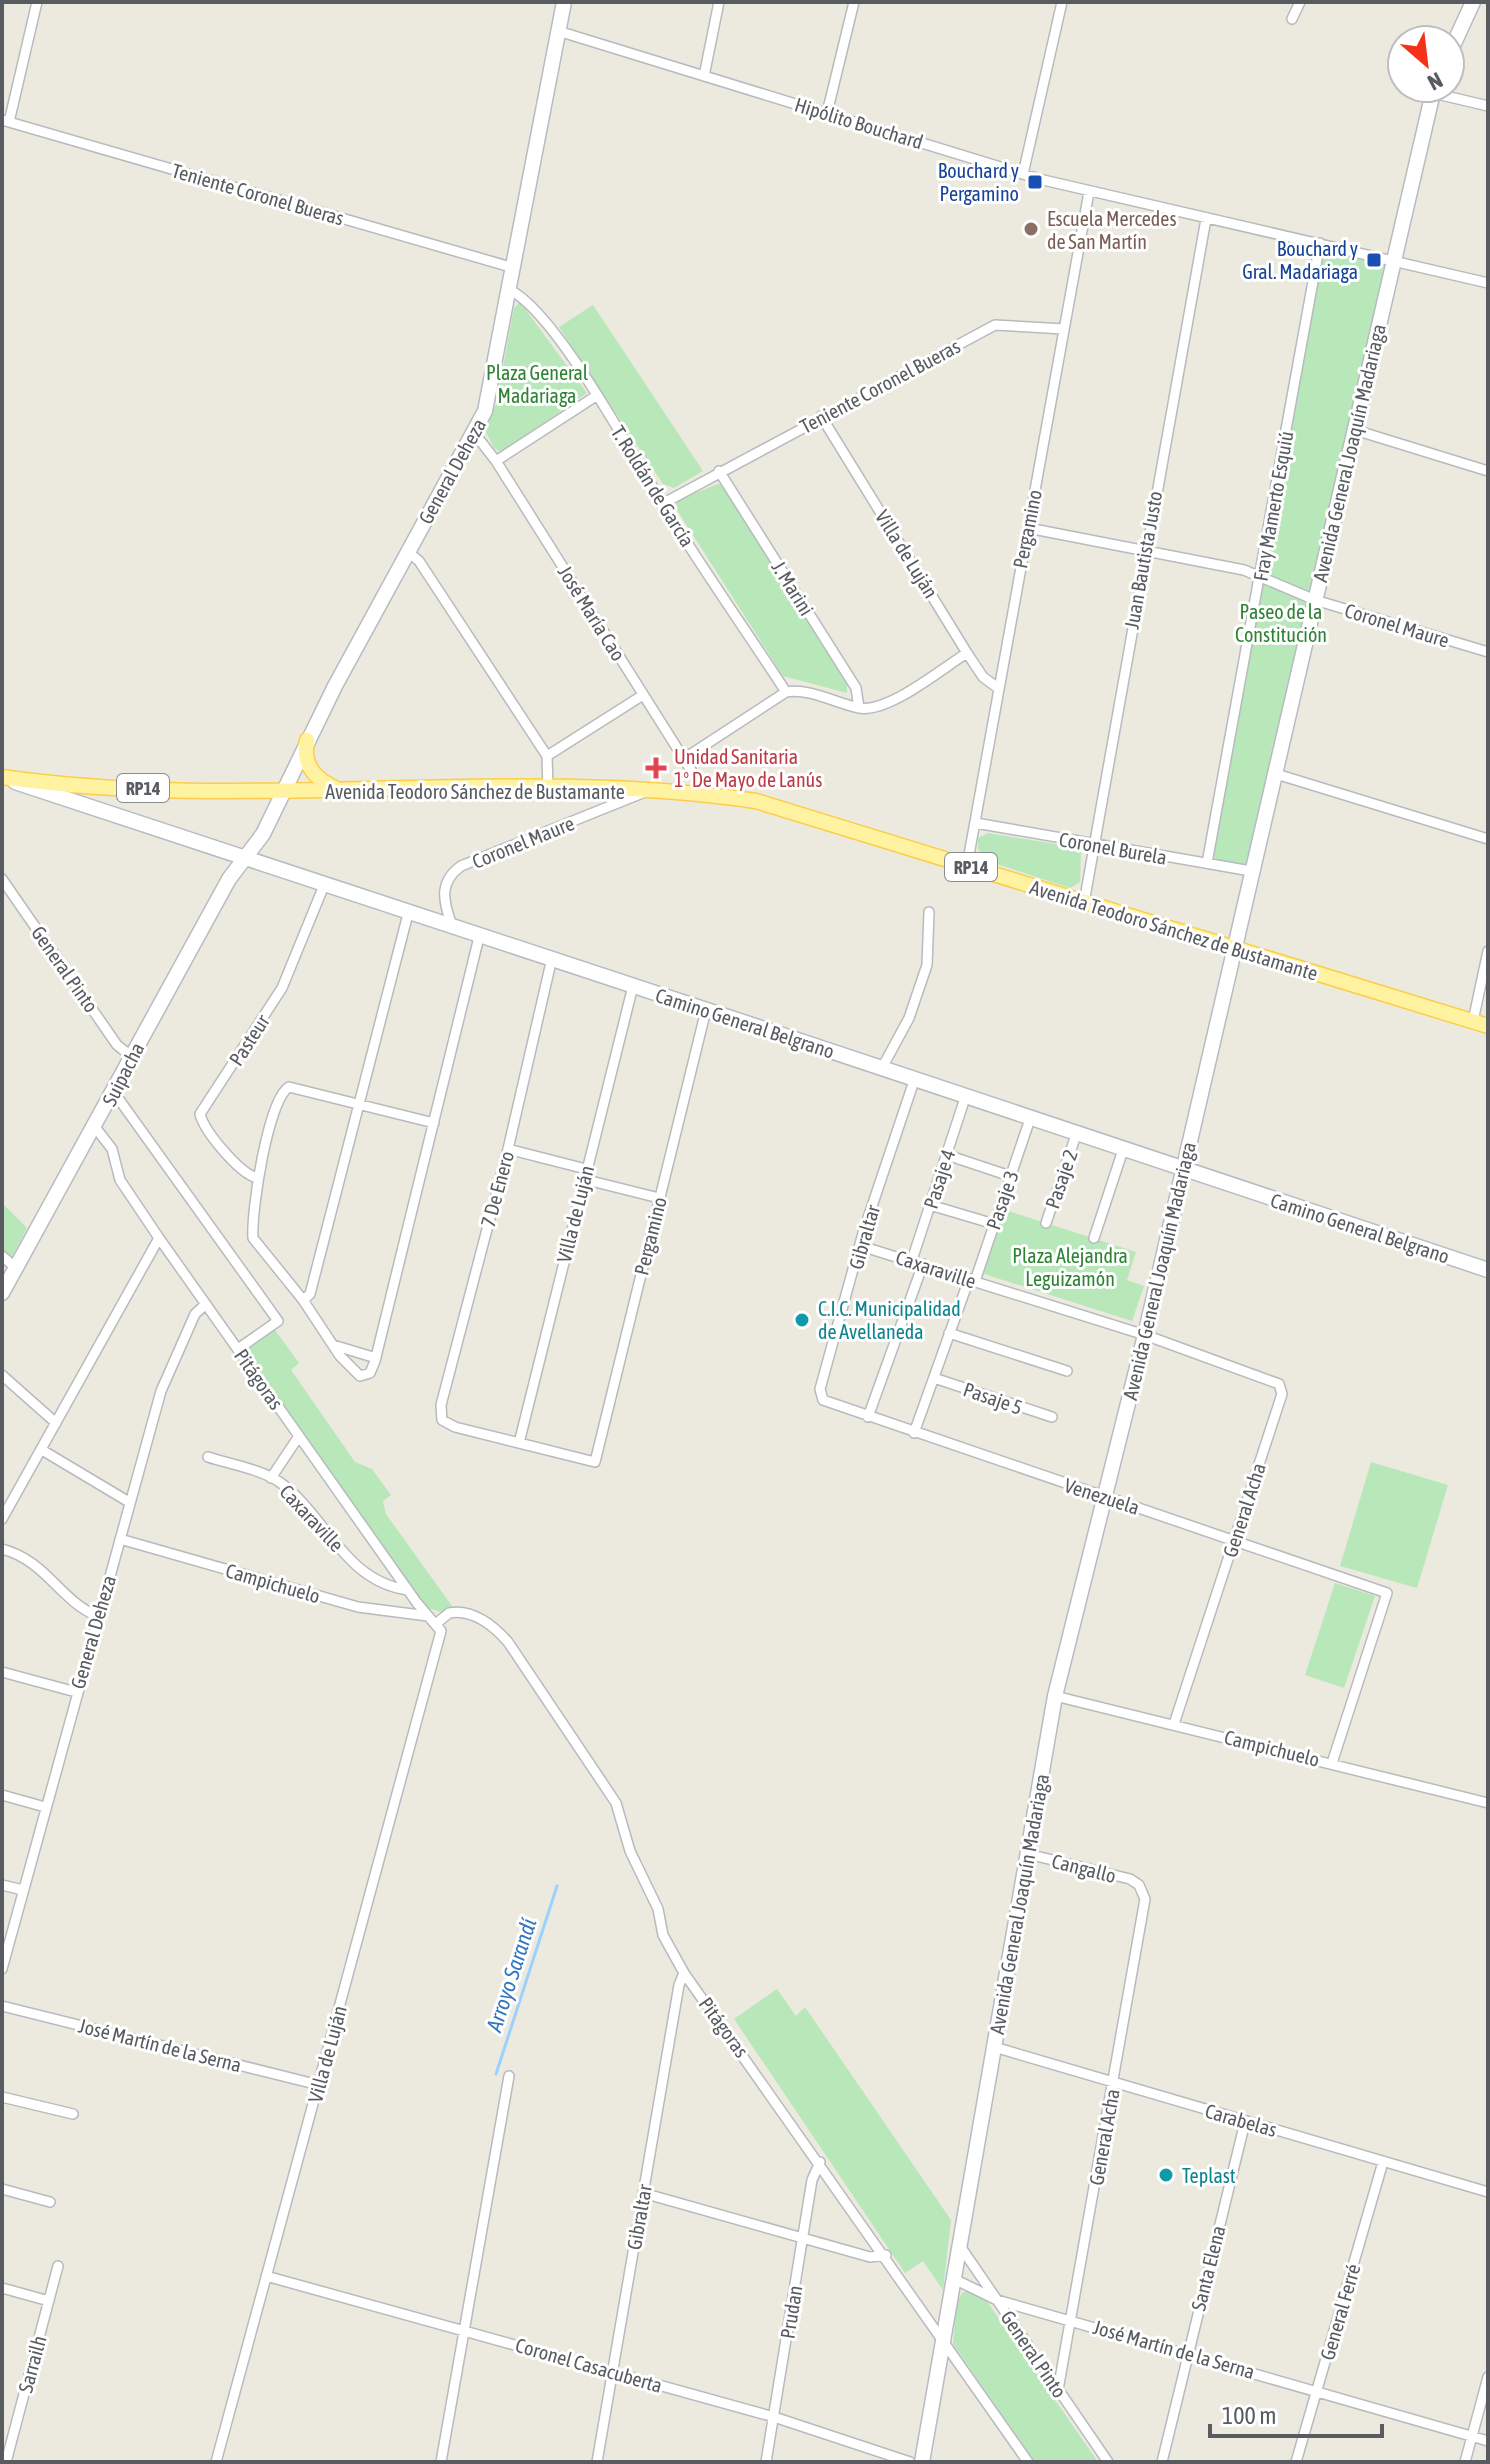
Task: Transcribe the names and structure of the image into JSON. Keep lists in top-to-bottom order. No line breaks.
{"streets":{"main road":["RP14","Avenida Teodoro Sánchez de Bustamante"],"street":["Hipólito Bouchard","Teniente Coronel Bueras","Avenida General Joaquín Madariaga","General Deheza","T. Roldán de García","Fray Mamerto Esquiú","Pergamino","Villa de Luján","Juan Bautista Justo","J. Marini","José María Cao","Coronel Maure","Coronel Burela","General Pinto","Camino General Belgrano","Pasteur","Suipacha","Pasaje 4","Pasaje 2","7 De Enero","Pasaje 3","Gibraltar","Caxaraville","Pitágoras","Pasaje 5","Venezuela","General Acha","Campichuelo","Cangallo","José Martín de la Serna","Carabelas","Santa Elena","Prudan","General Ferré","Sarrailh","Coronel Casacuberta"]},"crossings":[["Hipólito Bouchard","Avenida General Joaquín Madariaga"],["Hipólito Bouchard","General Deheza"],["Hipólito Bouchard","Fray Mamerto Esquiú"],["Hipólito Bouchard","Pergamino"],["Hipólito Bouchard","Juan Bautista Justo"],["Teniente Coronel Bueras","General Deheza"],["Teniente Coronel Bueras","T. Roldán de García"],["Teniente Coronel Bueras","Pergamino"],["Teniente Coronel Bueras","Villa de Luján"],["Teniente Coronel Bueras","J. Marini"],["Avenida General Joaquín Madariaga","Coronel Maure"],["Avenida General Joaquín Madariaga","Avenida Teodoro Sánchez de Bustamante"],["Avenida General Joaquín Madariaga","Coronel Burela"],["Avenida General Joaquín Madariaga","General Pinto"],["Avenida General Joaquín Madariaga","Camino General Belgrano"],["Avenida General Joaquín Madariaga","Caxaraville"],["Avenida General Joaquín Madariaga","Pitágoras"],["Avenida General Joaquín Madariaga","Venezuela"],["Avenida General Joaquín Madariaga","Campichuelo"],["Avenida General Joaquín Madariaga","Cangallo"],["Avenida General Joaquín Madariaga","José Martín de la Serna"],["Avenida General Joaquín Madariaga","Carabelas"],["General Deheza","T. Roldán de García"],["General Deheza","José María Cao"],["General Deheza","Avenida Teodoro Sánchez de Bustamante"],["General Deheza","Camino General Belgrano"],["General Deheza","Suipacha"],["General Deheza","Pitágoras"],["General Deheza","Campichuelo"],["Fray Mamerto Esquiú","Coronel Maure"],["Fray Mamerto Esquiú","Coronel Burela"],["Pergamino","Villa de Luján"],["Pergamino","Coronel Maure"],["Pergamino","Avenida Teodoro Sánchez de Bustamante"],["Pergamino","Coronel Burela"],["Pergamino","Camino General Belgrano"],["Pergamino","7 De Enero"],["Villa de Luján","Camino General Belgrano"],["Villa de Luján","7 De Enero"],["Villa de Luján","Pitágoras"],["Villa de Luján","José Martín de la Serna"],["Villa de Luján","Coronel Casacuberta"],["Juan Bautista Justo","Coronel Maure"],["Juan Bautista Justo","Avenida Teodoro Sánchez de Bustamante"],["Juan Bautista Justo","Coronel Burela"],["José María Cao","Avenida Teodoro Sánchez de Bustamante"],["Coronel Maure","Avenida Teodoro Sánchez de Bustamante"],["Coronel Maure","Camino General Belgrano"],["Avenida Teodoro Sánchez de Bustamante","Camino General Belgrano"],["General Pinto","Suipacha"],["General Pinto","General Acha"],["General Pinto","José Martín de la Serna"],["Camino General Belgrano","Pasteur"],["Camino General Belgrano","Suipacha"],["Camino General Belgrano","Pasaje 4"],["Camino General Belgrano","Pasaje 2"],["Camino General Belgrano","7 De Enero"],["Camino General Belgrano","Pasaje 3"],["Camino General Belgrano","Gibraltar"],["Suipacha","Pitágoras"],["Pasaje 4","Caxaraville"],["Pasaje 3","Caxaraville"],["Pasaje 3","Pasaje 5"],["Pasaje 3","Venezuela"],["Gibraltar","Caxaraville"],["Gibraltar","Pitágoras"],["Gibraltar","Venezuela"],["Gibraltar","Coronel Casacuberta"],["Caxaraville","Pitágoras"],["Caxaraville","General Acha"],["Pitágoras","Campichuelo"],["Pitágoras","Prudan"],["Venezuela","General Acha"],["Venezuela","Campichuelo"],["General Acha","Campichuelo"],["General Acha","Cangallo"],["General Acha","José Martín de la Serna"],["General Acha","Carabelas"],["José Martín de la Serna","Santa Elena"],["José Martín de la Serna","General Ferré"],["Carabelas","Santa Elena"],["Carabelas","General Ferré"],["Prudan","Coronel Casacuberta"]],"water":["Arroyo Sarandí"],"parks":["Plaza General Madariaga","Paseo de la Constitución","Plaza Alejandra Leguizamón"],"places":{"transit":["Bouchard y Pergamino","Bouchard y Gral. Madariaga"],"other":["Escuela Mercedes de San Martín","C.I.C. Municipalidad de Avellaneda","Teplast"],"health":["Unidad Sanitaria 1° De Mayo de Lanús"]},"scale_bar":"100 m","north":"bottom right"}
